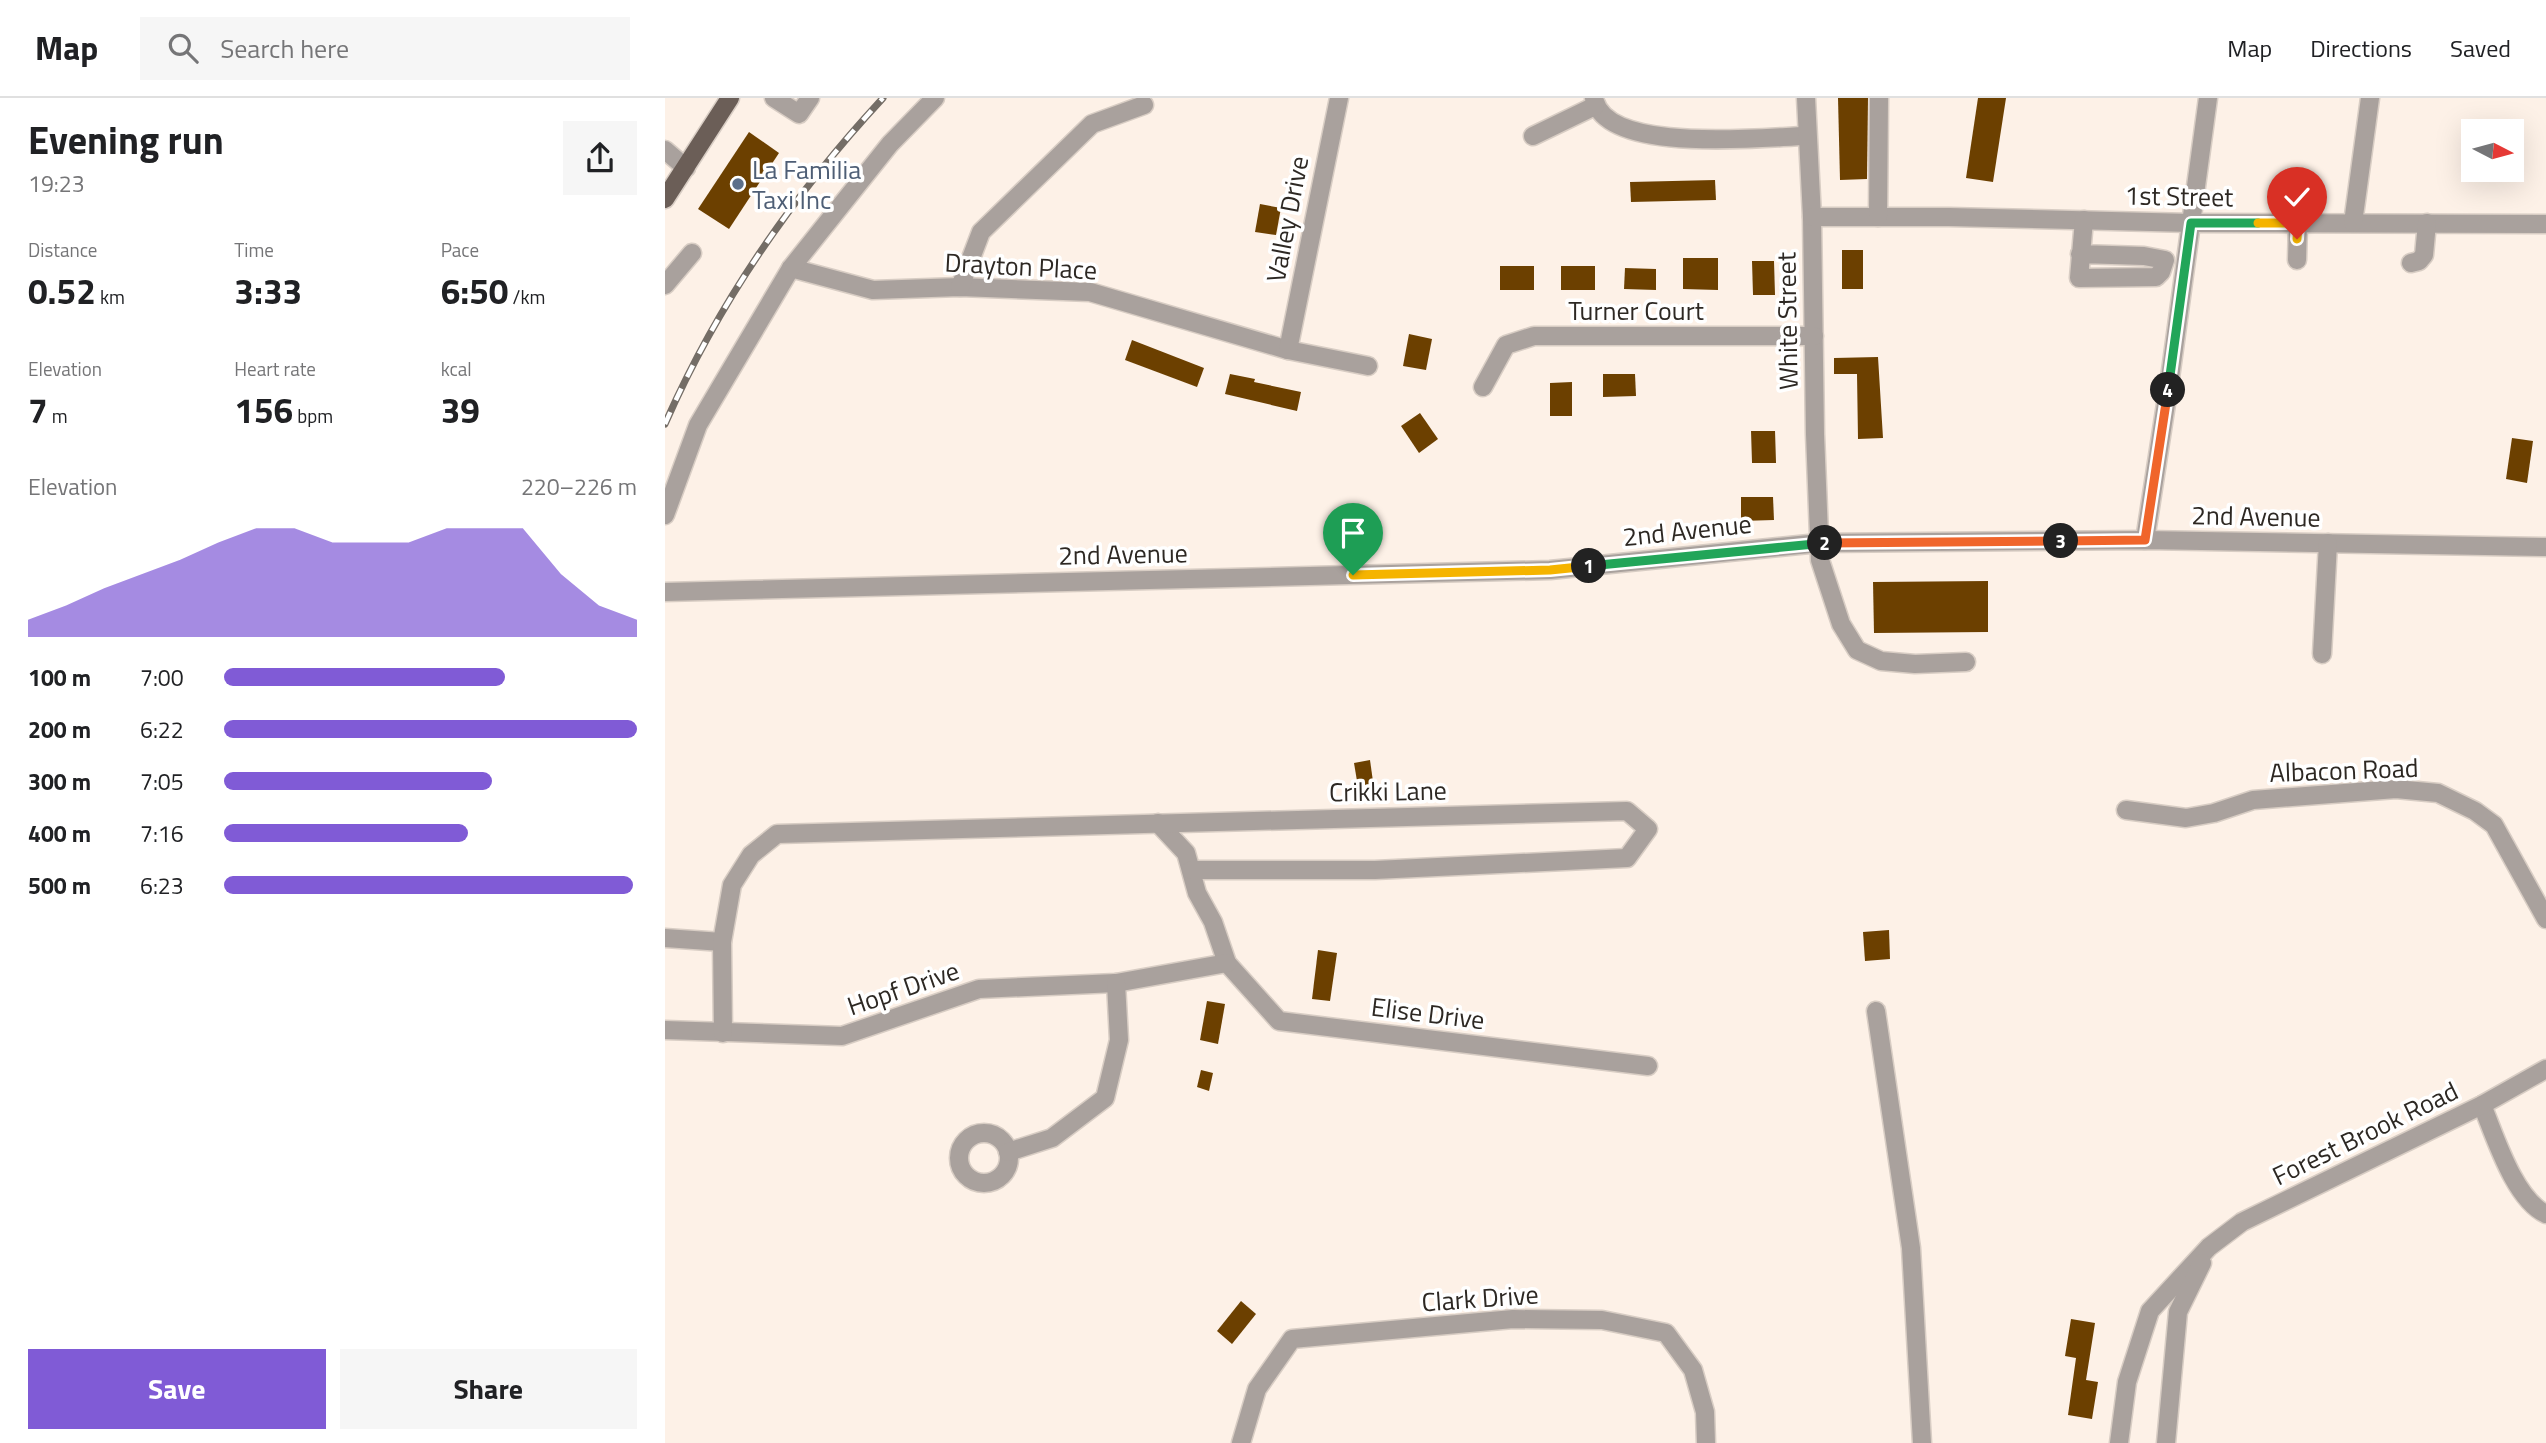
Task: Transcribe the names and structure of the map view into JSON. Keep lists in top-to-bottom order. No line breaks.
{"streets":{"street":["1st Street","Valley Drive","Drayton Place","Turner Court","White Street","2nd Avenue","Albacon Road","Crikki Lane","Hopf Drive","Elise Drive","Forest Brook Road","Clark Drive"]},"crossings":[["1st Street","White Street"],["Valley Drive","Drayton Place"],["Turner Court","White Street"],["White Street","2nd Avenue"],["Crikki Lane","Hopf Drive"],["Crikki Lane","Elise Drive"]],"places":["La Familia Taxi Inc"],"north":"right","page":{"header":"Map","search":"Search here","nav":["Map","Directions","Saved"],"heading":["Evening run","19:23"],"stats":[["Distance","0.52 km"],["Time","3:33"],["Pace","6:50 /km"],["Elevation","7 m"],["Heart rate","156 bpm"],["kcal","39"]],"pins":["4","3","2","1"],"chart":["Elevation","220–226 m"],"list":[{"name":"100 m","note":"7:00"},{"name":"200 m","note":"6:22"},{"name":"300 m","note":"7:05"},{"name":"400 m","note":"7:16"},{"name":"500 m","note":"6:23"}],"buttons":["Save","Share"]}}
